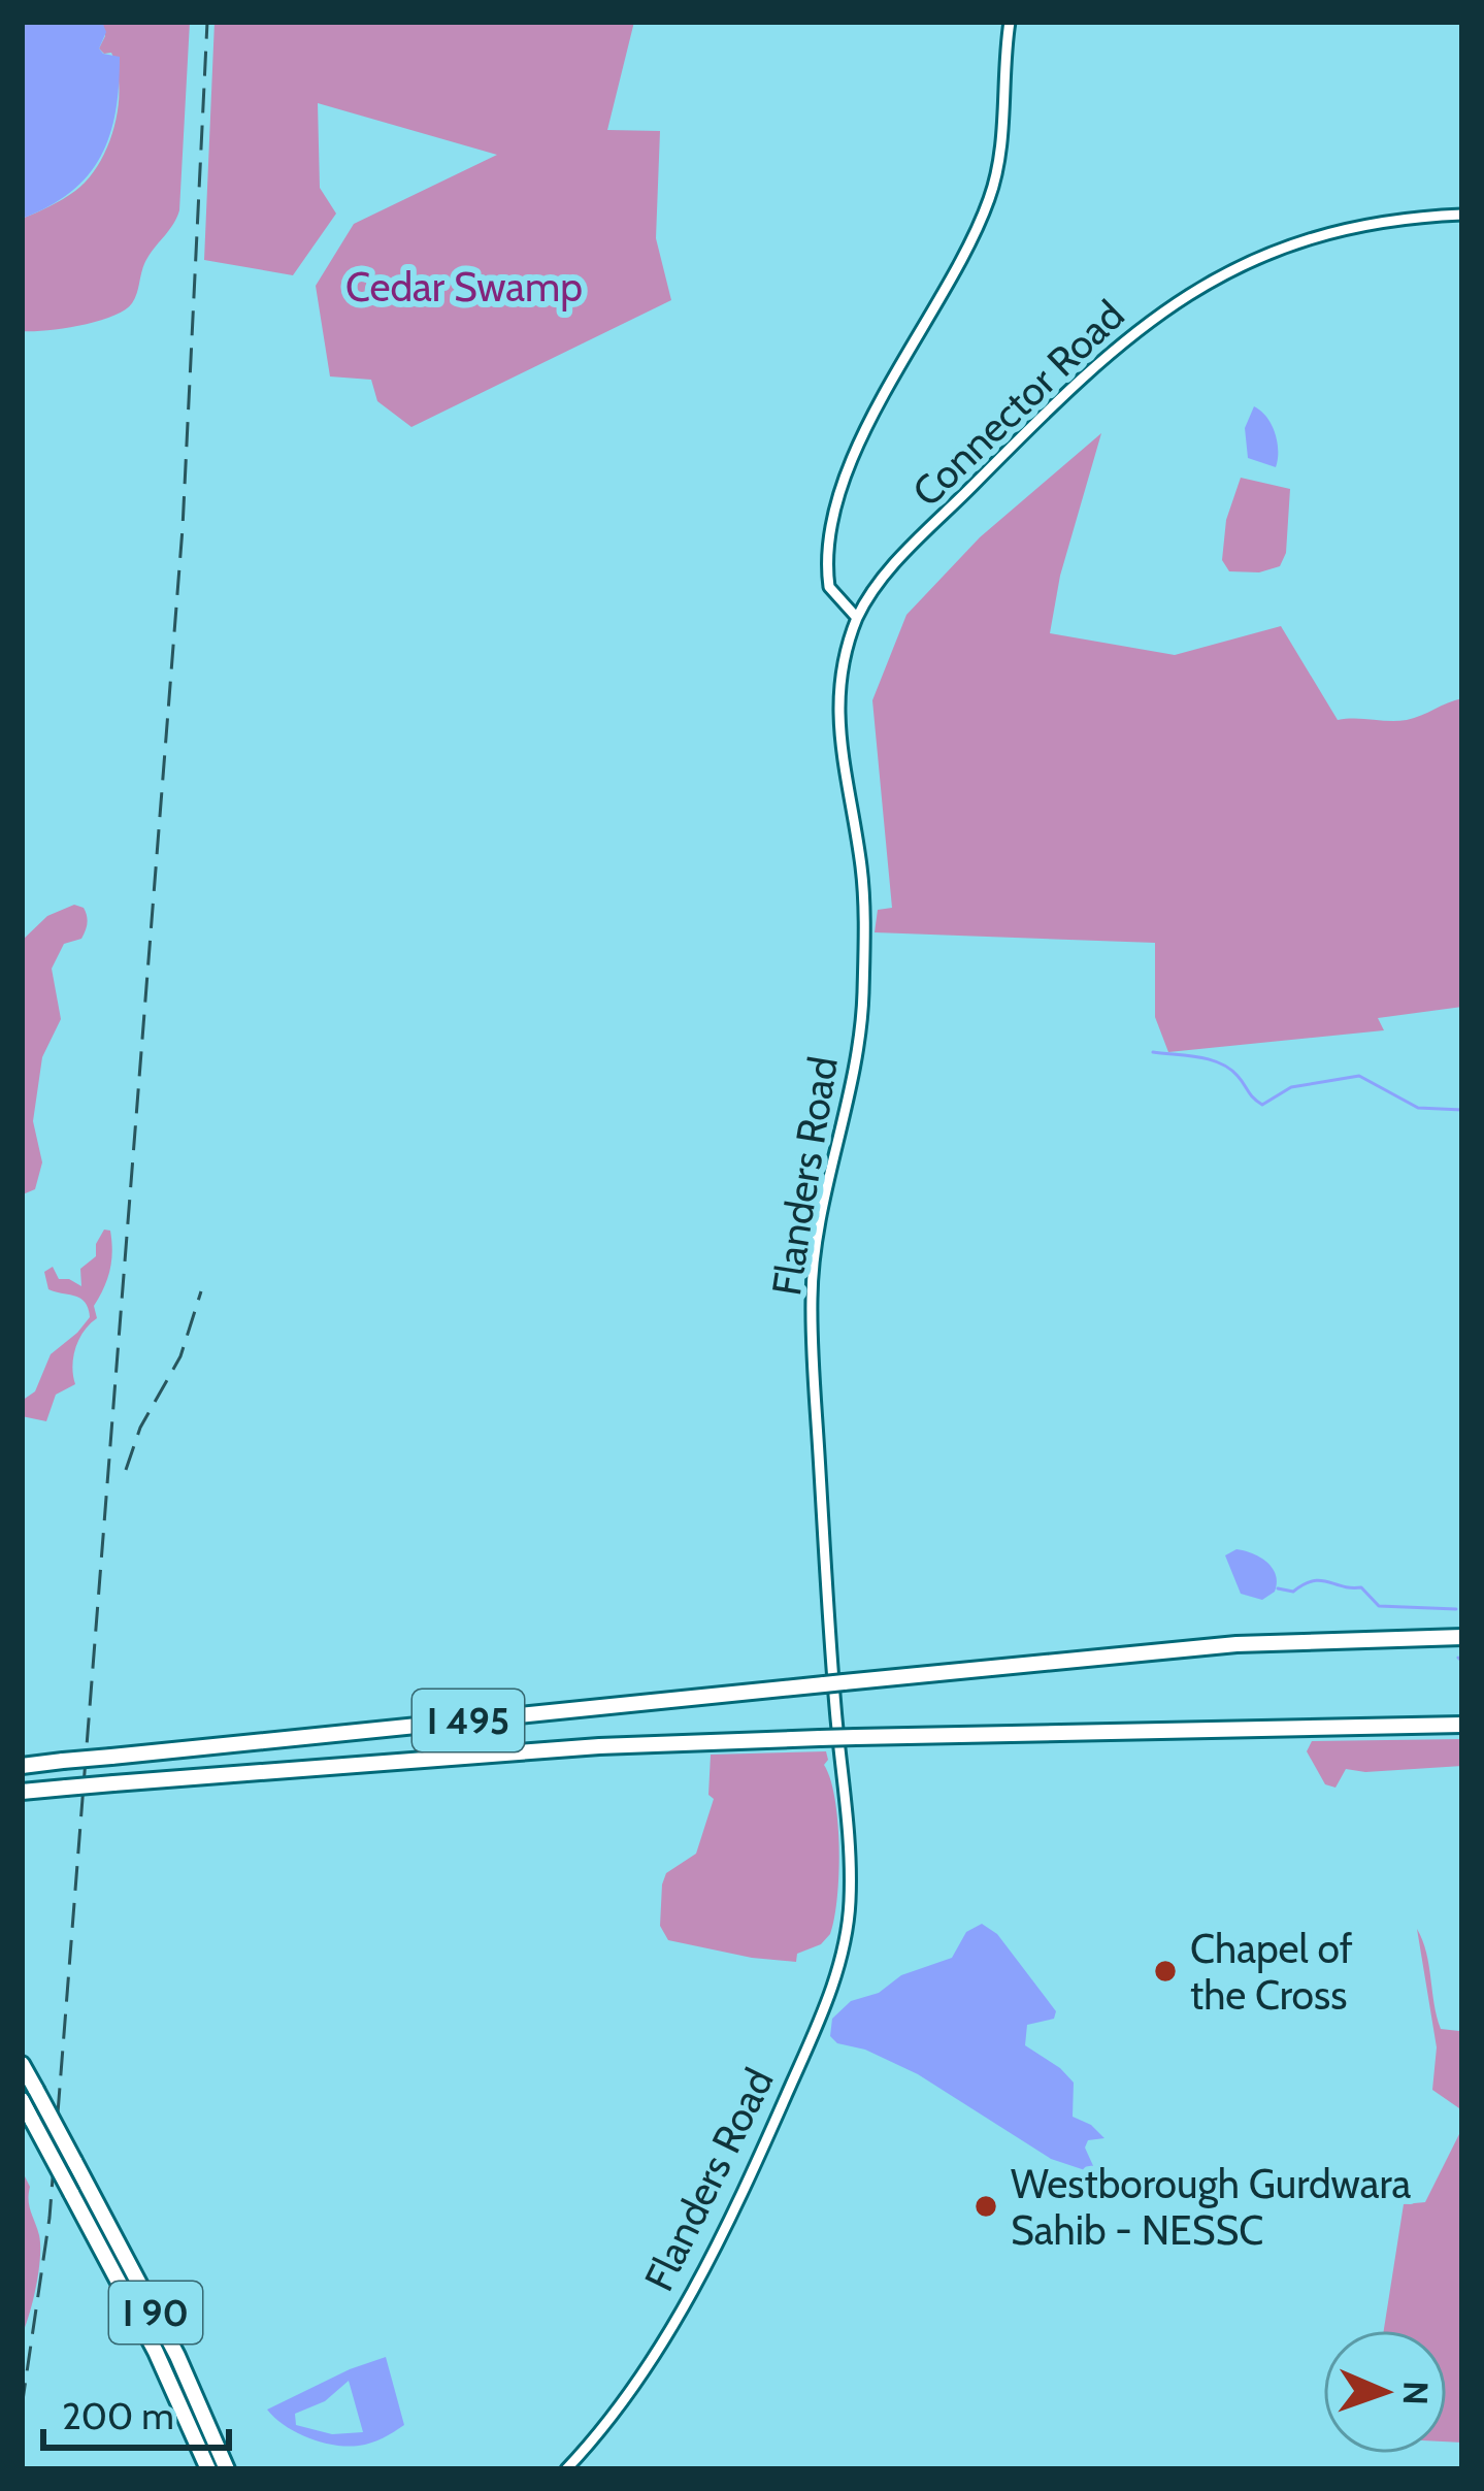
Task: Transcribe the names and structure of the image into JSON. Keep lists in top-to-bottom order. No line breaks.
{"streets":{"highway":["I 495","I 90"],"main road":["Connector Road","Flanders Road"]},"crossings":[["Connector Road","Flanders Road"]],"parks":["Cedar Swamp"],"places":["Chapel of the Cross","Westborough Gurdwara Sahib - NESSC"],"scale_bar":"200 m","north":"right"}
